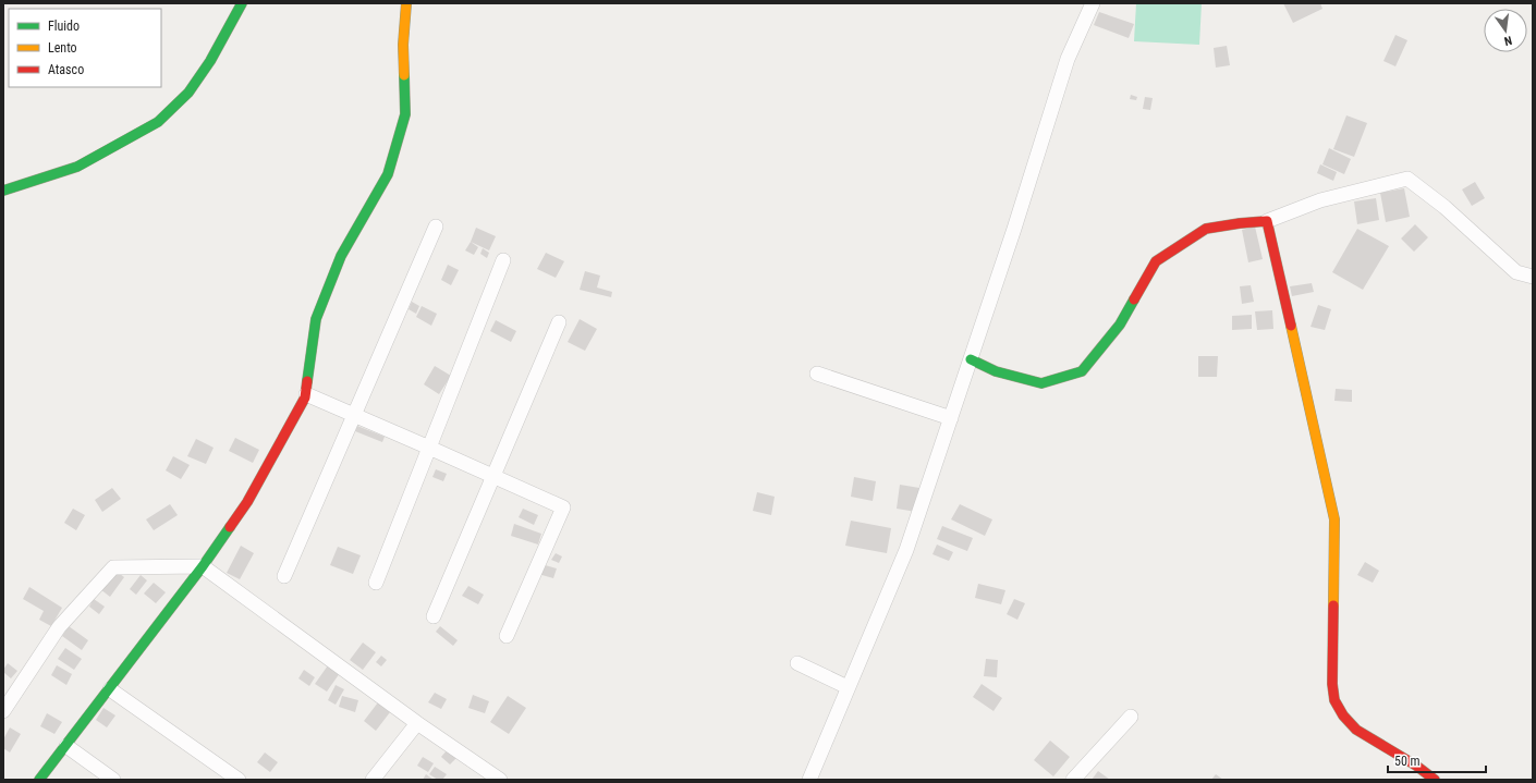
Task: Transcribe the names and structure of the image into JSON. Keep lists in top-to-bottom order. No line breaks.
{"legend":["Fluido","Lento","Atasco"],"scale_bar":"50 m","north":"bottom"}
